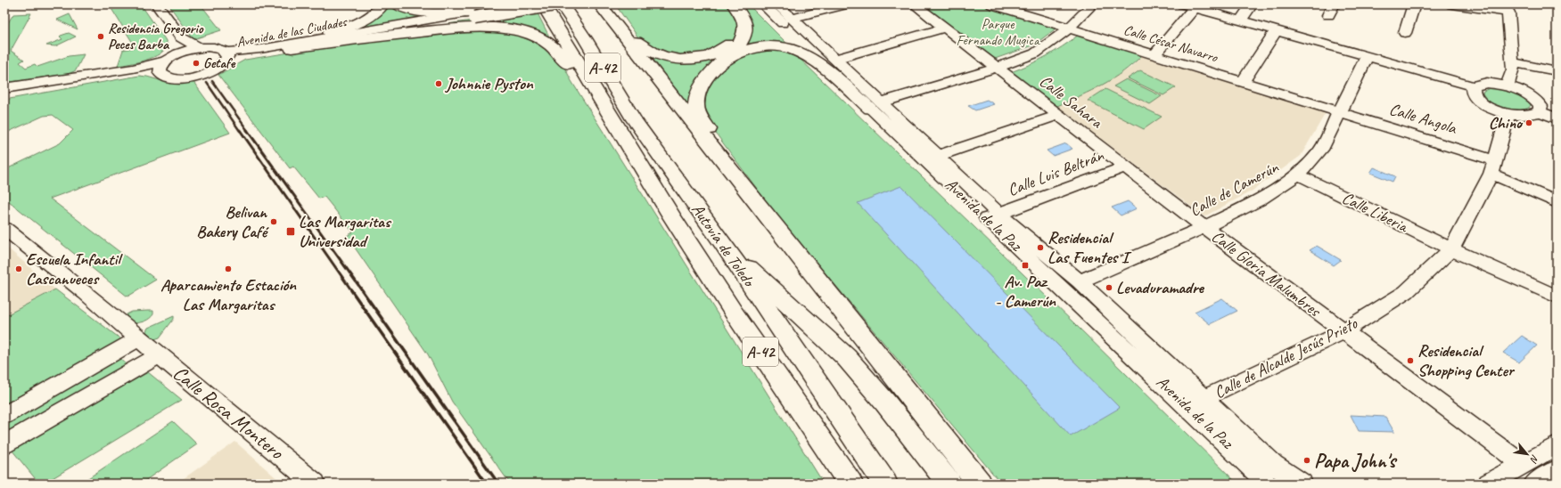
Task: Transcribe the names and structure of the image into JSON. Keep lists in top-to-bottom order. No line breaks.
{"streets":{"highway":["A-42","Autovía de Toledo"],"street":["Avenida de las Ciudades","Calle César Navarro","Calle Sahara","Calle Angola","Calle Luis Beltrán","Calle de Camerún","Calle Liberia","Avenida de la Paz","Calle Gloria Malumbres","Calle de Alcalde Jesús Prieto","Calle Rosa Montero"]},"crossings":[["Calle César Navarro","Calle Angola"],["Calle César Navarro","Calle de Camerún"],["Calle Sahara","Calle Luis Beltrán"],["Calle Sahara","Calle de Camerún"],["Calle Sahara","Calle Gloria Malumbres"],["Calle Angola","Calle de Camerún"],["Calle Angola","Calle de Alcalde Jesús Prieto"],["Calle de Camerún","Calle Liberia"],["Calle de Camerún","Calle Gloria Malumbres"],["Calle Liberia","Calle de Alcalde Jesús Prieto"],["Calle Gloria Malumbres","Calle de Alcalde Jesús Prieto"]],"parks":["Parque Fernando Mugica"],"places":{"other":["Residencia Gregorio Peces Barba","Getafe","Johnnie Pyston","Chino","Belivan Bakery Café","Residencial Las Fuentes I","Escuela Infantil Cascanueces","Aparcamiento Estación Las Margaritas","Levaduramadre","Residencial Shopping Center","Papa John's"],"transit":["Las Margaritas Universidad","Av. Paz - Camerún"]},"north":"bottom right"}
